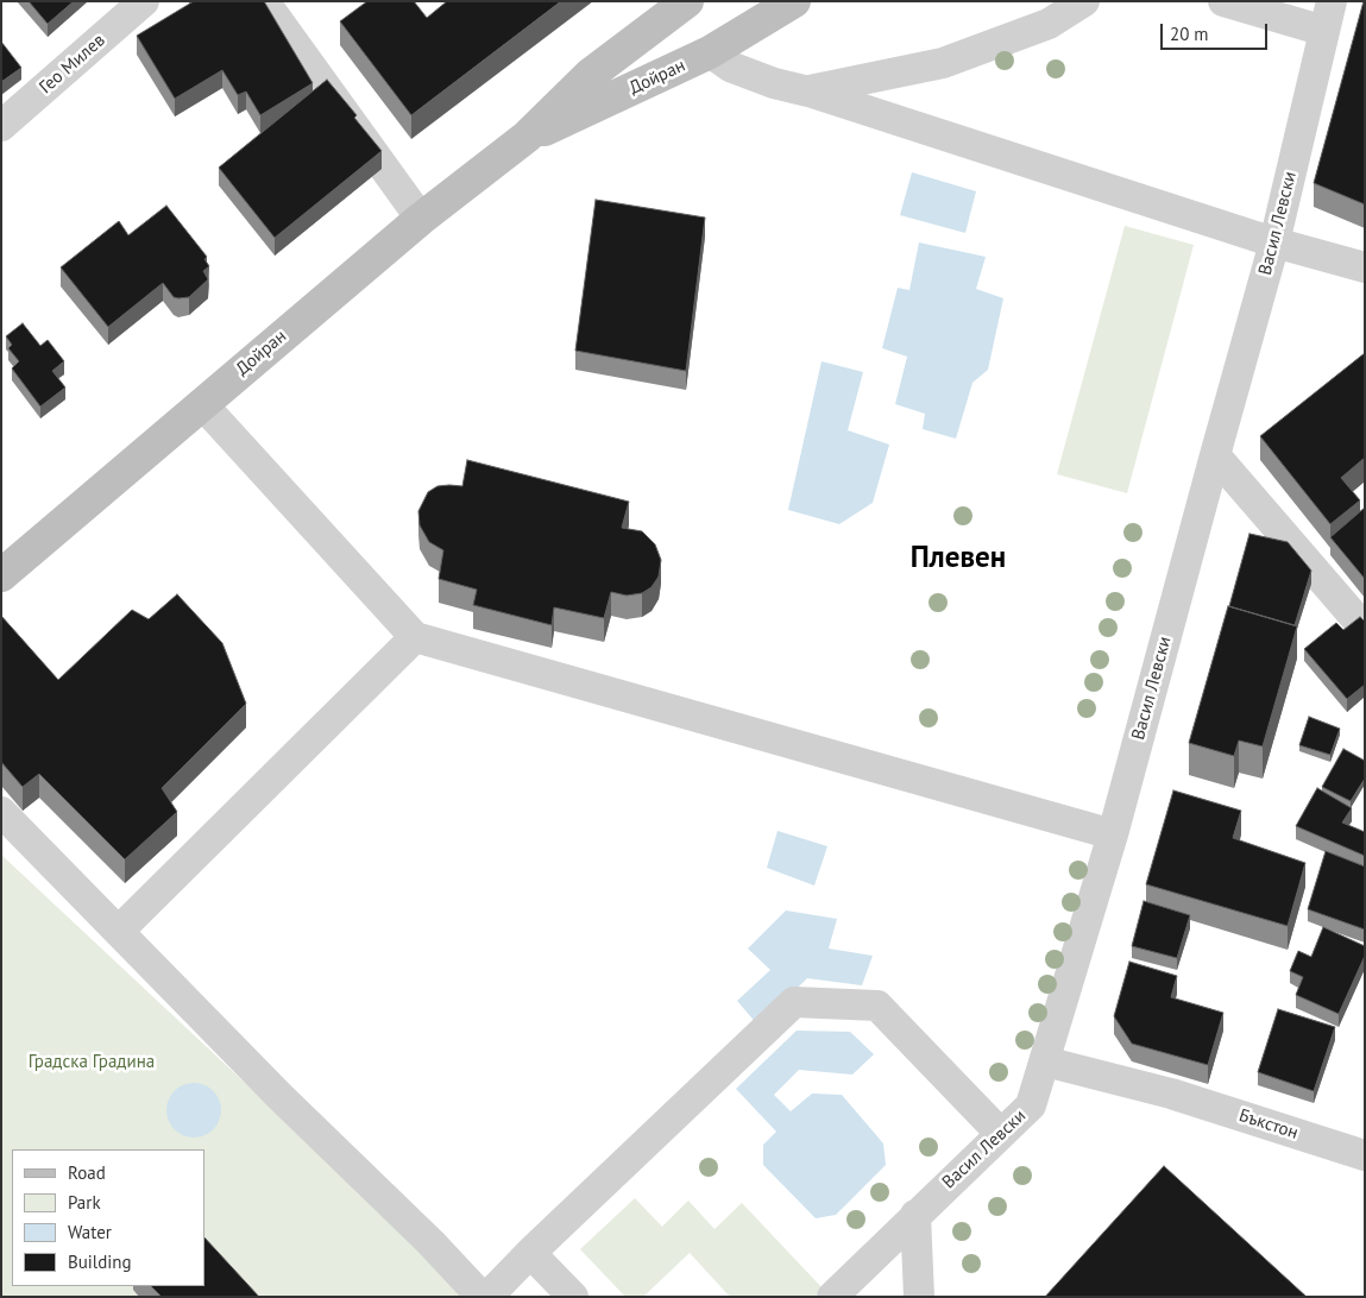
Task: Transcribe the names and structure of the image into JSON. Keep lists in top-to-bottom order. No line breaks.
{"streets":{"main road":["Дойран"],"street":["Гео Милев","Васил Левски","Бъкстон"]},"crossings":[["Васил Левски","Бъкстон"]],"districts":["Плевен"],"parks":["Градска Градина"],"legend":["Road","Park","Water","Building"],"scale_bar":"20 m"}
